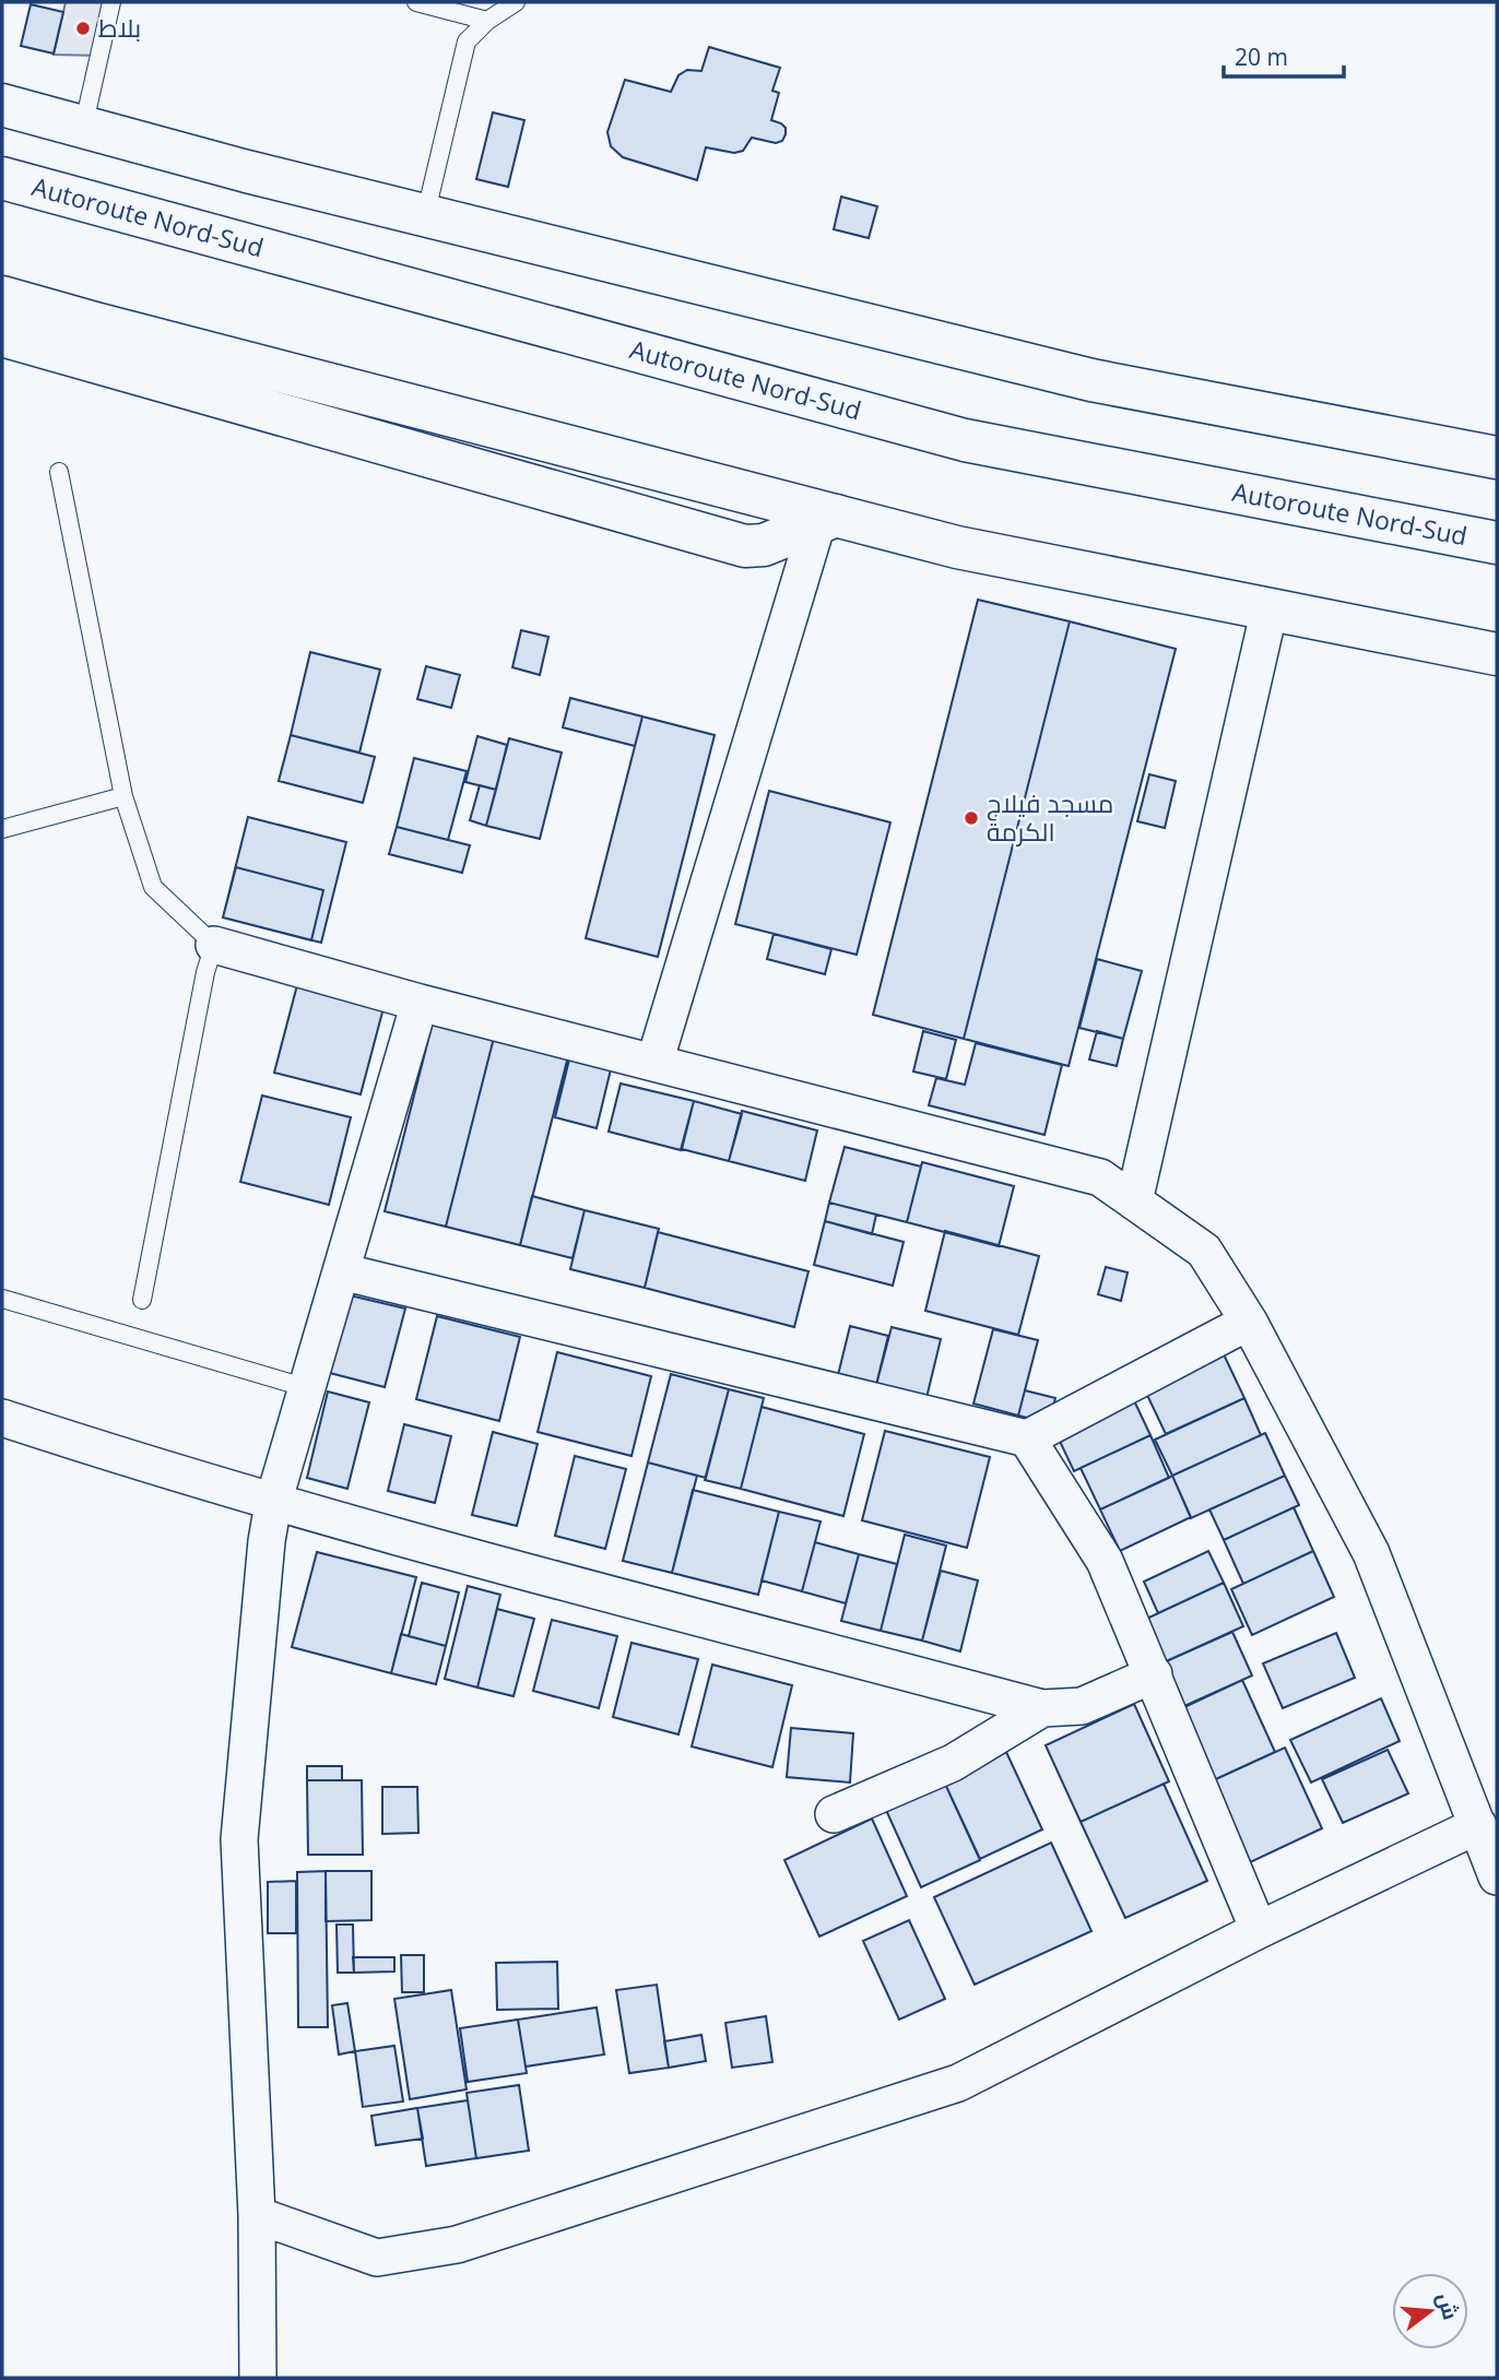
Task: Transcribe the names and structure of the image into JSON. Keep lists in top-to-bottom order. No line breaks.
{"streets":{"main road":["Autoroute Nord-Sud"]},"places":["بلاط","مسجد فيلاج الكرمة"],"scale_bar":"20 m","north":"right"}
